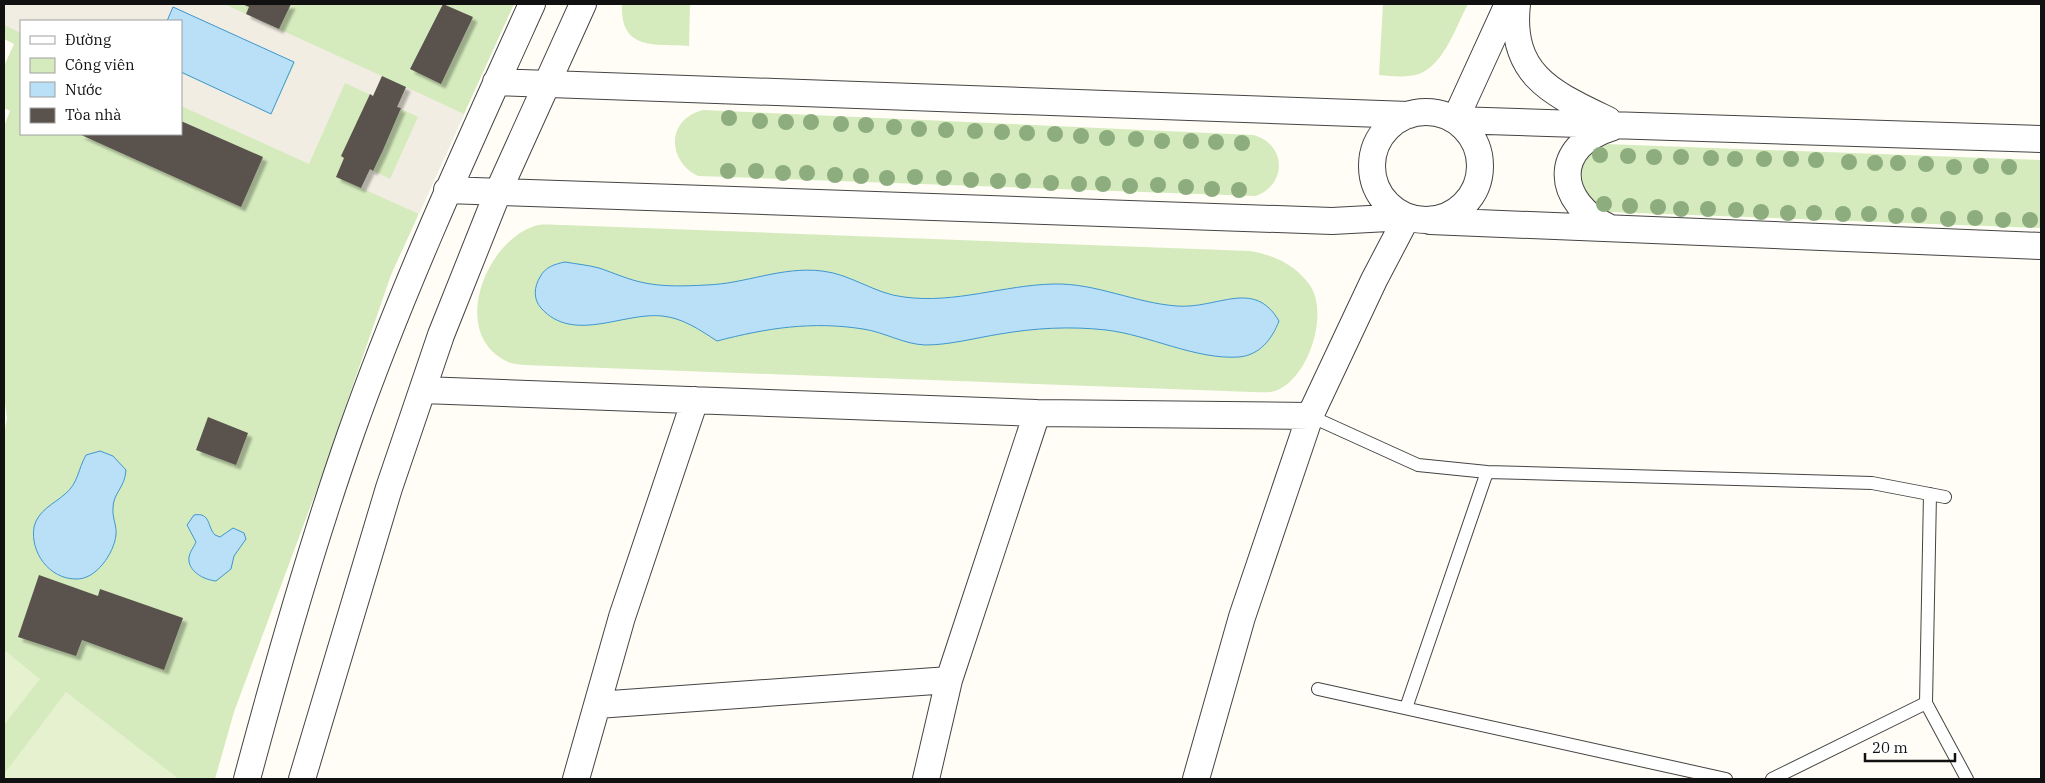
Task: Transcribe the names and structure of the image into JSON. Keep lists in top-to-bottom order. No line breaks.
{"legend":["Đường","Công viên","Nước","Tòa nhà"],"scale_bar":"20 m"}
